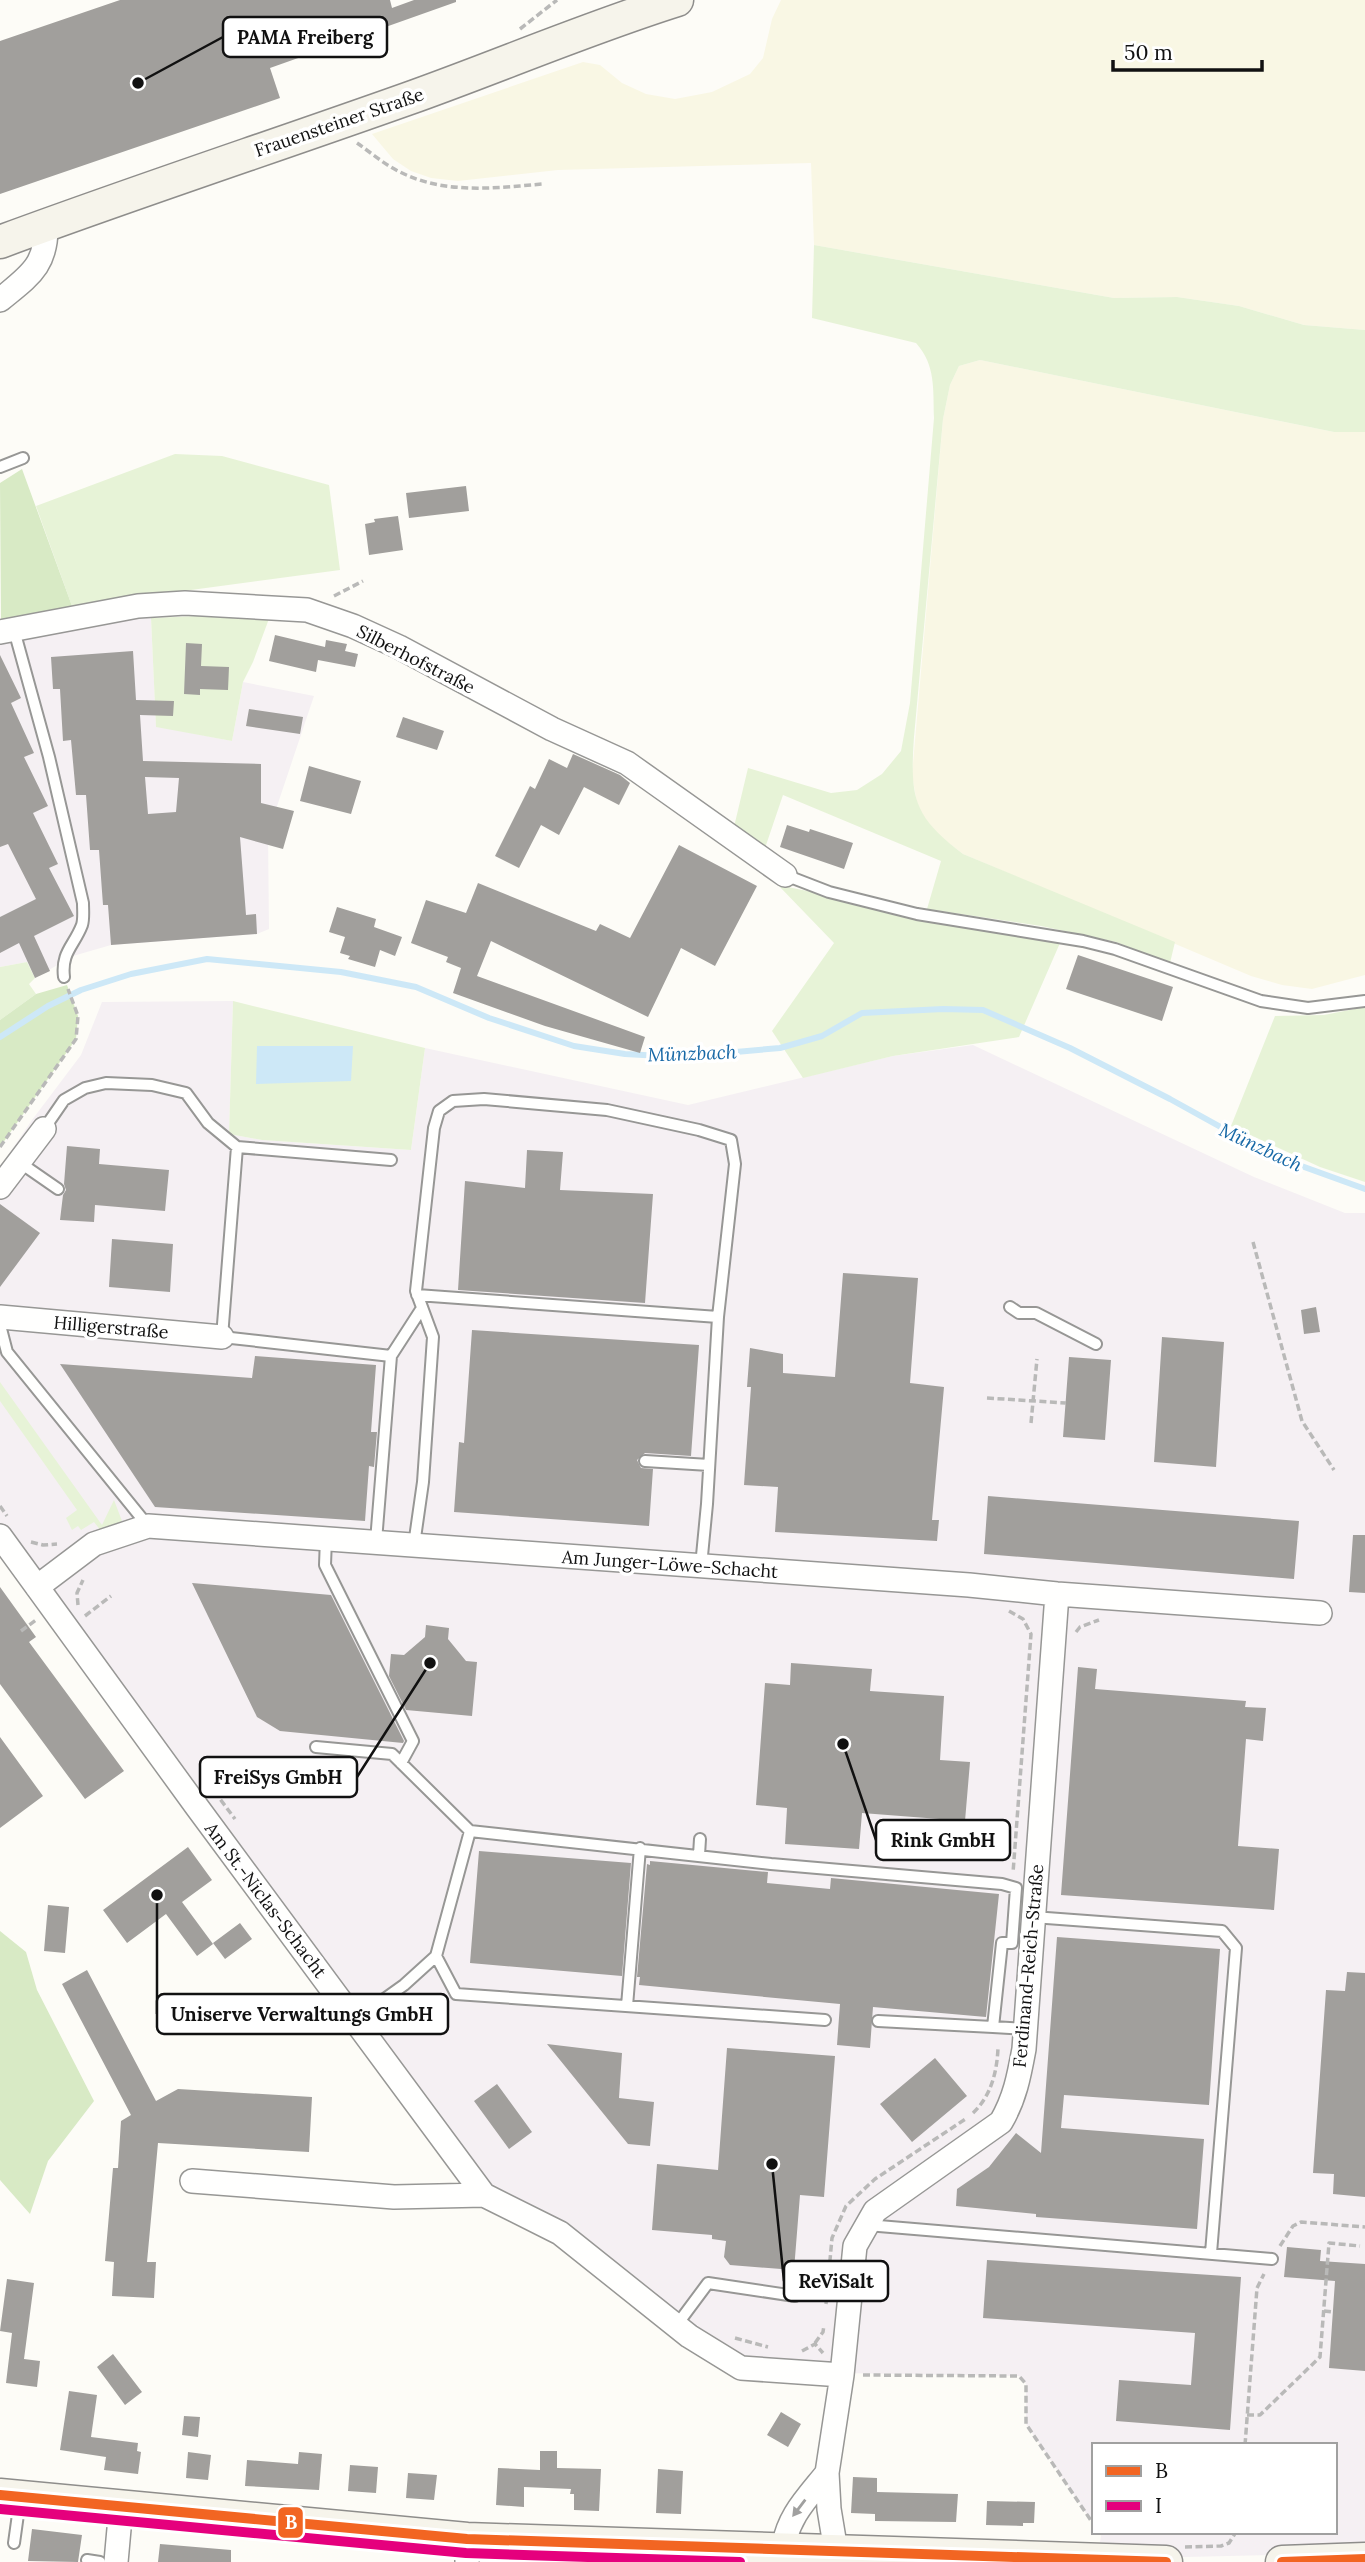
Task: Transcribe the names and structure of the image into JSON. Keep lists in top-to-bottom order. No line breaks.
{"streets":{"street":["Frauensteiner Straße","Silberhofstraße","Hilligerstraße","Am Junger-Löwe-Schacht","Am St.-Niclas-Schacht","Ferdinand-Reich-Straße"]},"crossings":[["Am Junger-Löwe-Schacht","Am St.-Niclas-Schacht"],["Am Junger-Löwe-Schacht","Ferdinand-Reich-Straße"],["Am St.-Niclas-Schacht","Ferdinand-Reich-Straße"]],"water":["Münzbach"],"places":["PAMA Freiberg","FreiSys GmbH","Rink GmbH","Uniserve Verwaltungs GmbH","ReViSalt"],"lines":["transit line B","transit line I"],"legend":["B","I"],"scale_bar":"50 m"}
